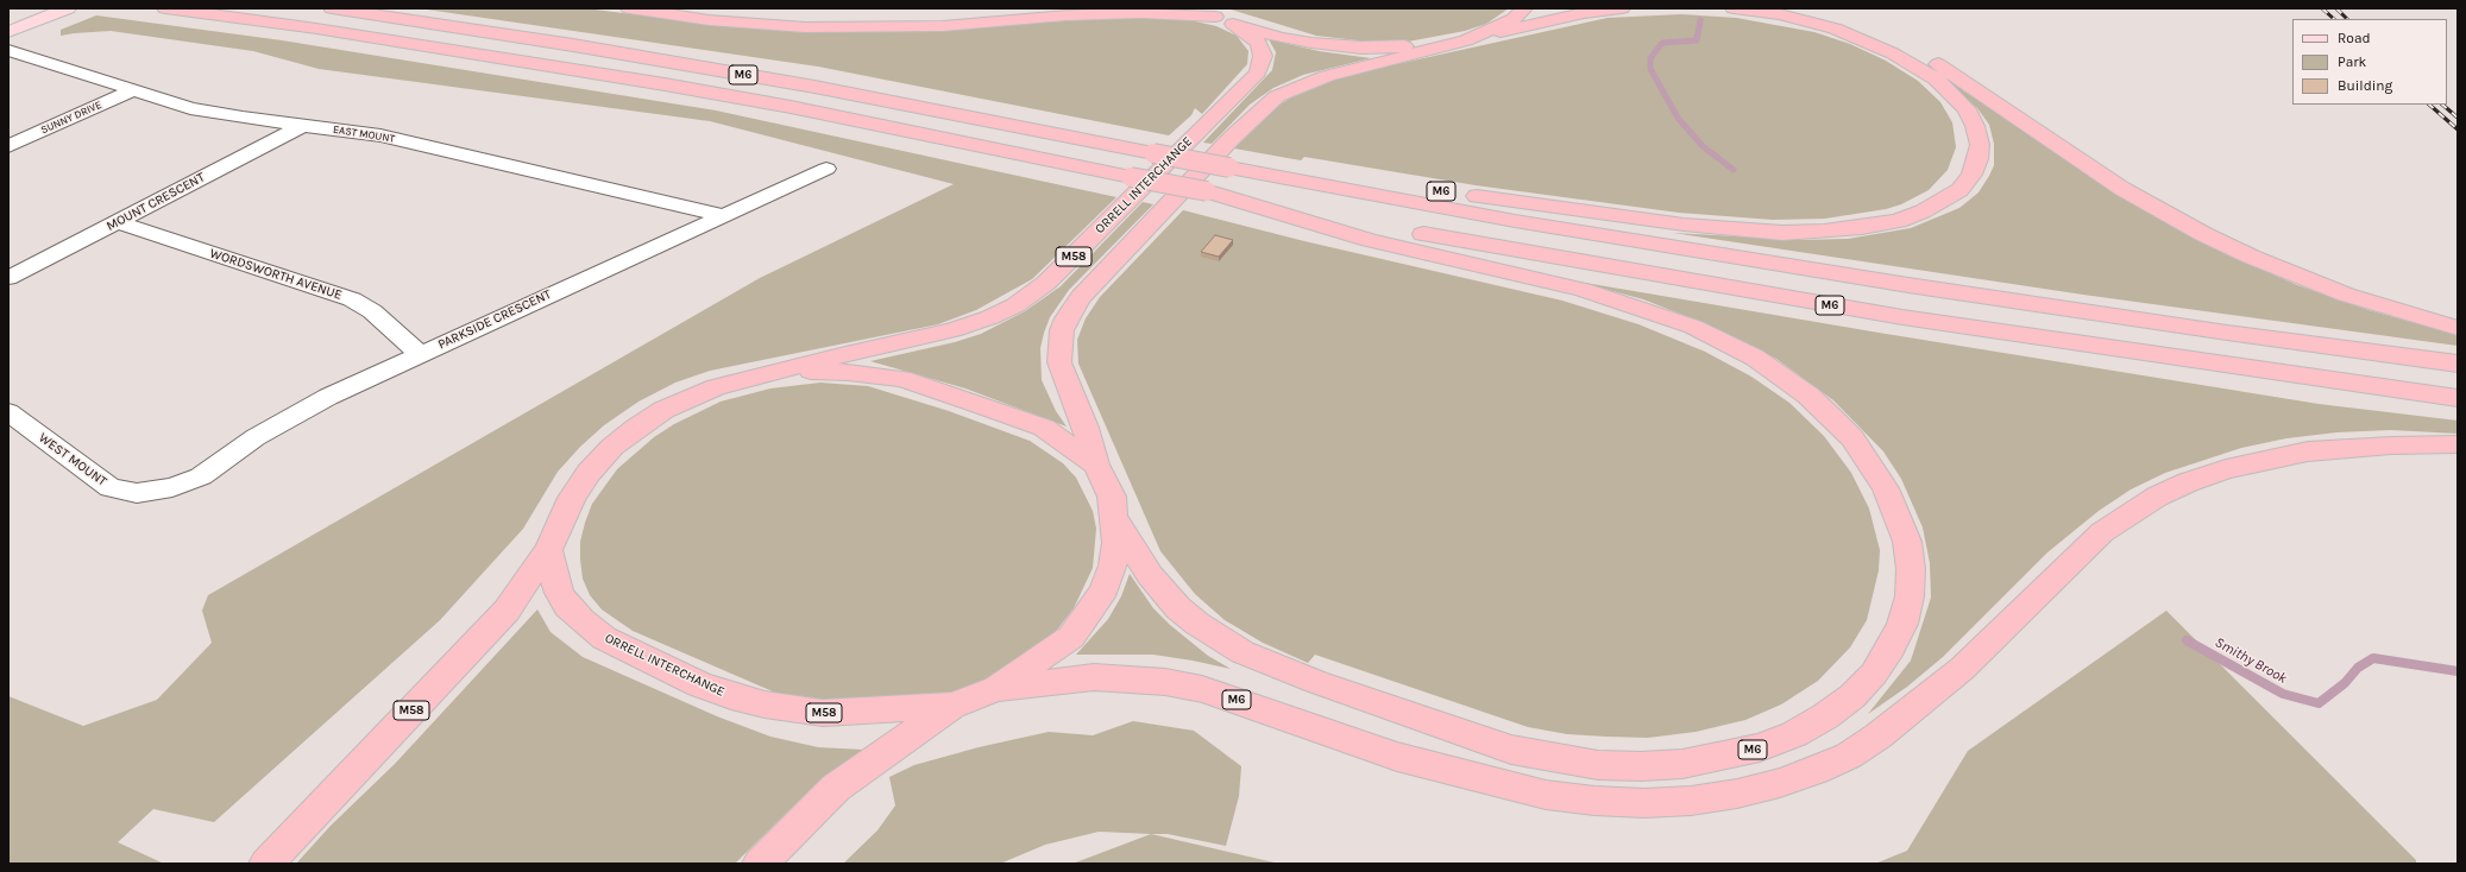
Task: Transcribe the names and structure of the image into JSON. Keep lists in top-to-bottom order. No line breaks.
{"streets":{"highway":["M6","ORRELL INTERCHANGE","M58"],"street":["SUNNY DRIVE","EAST MOUNT","MOUNT CRESCENT","WORDSWORTH AVENUE","PARKSIDE CRESCENT","WEST MOUNT"]},"crossings":[["M6","ORRELL INTERCHANGE"],["SUNNY DRIVE","EAST MOUNT"],["EAST MOUNT","MOUNT CRESCENT"],["EAST MOUNT","PARKSIDE CRESCENT"],["ORRELL INTERCHANGE","M58"],["MOUNT CRESCENT","WORDSWORTH AVENUE"],["WORDSWORTH AVENUE","PARKSIDE CRESCENT"],["PARKSIDE CRESCENT","WEST MOUNT"]],"water":["Smithy Brook"],"legend":["Road","Park","Building"]}
